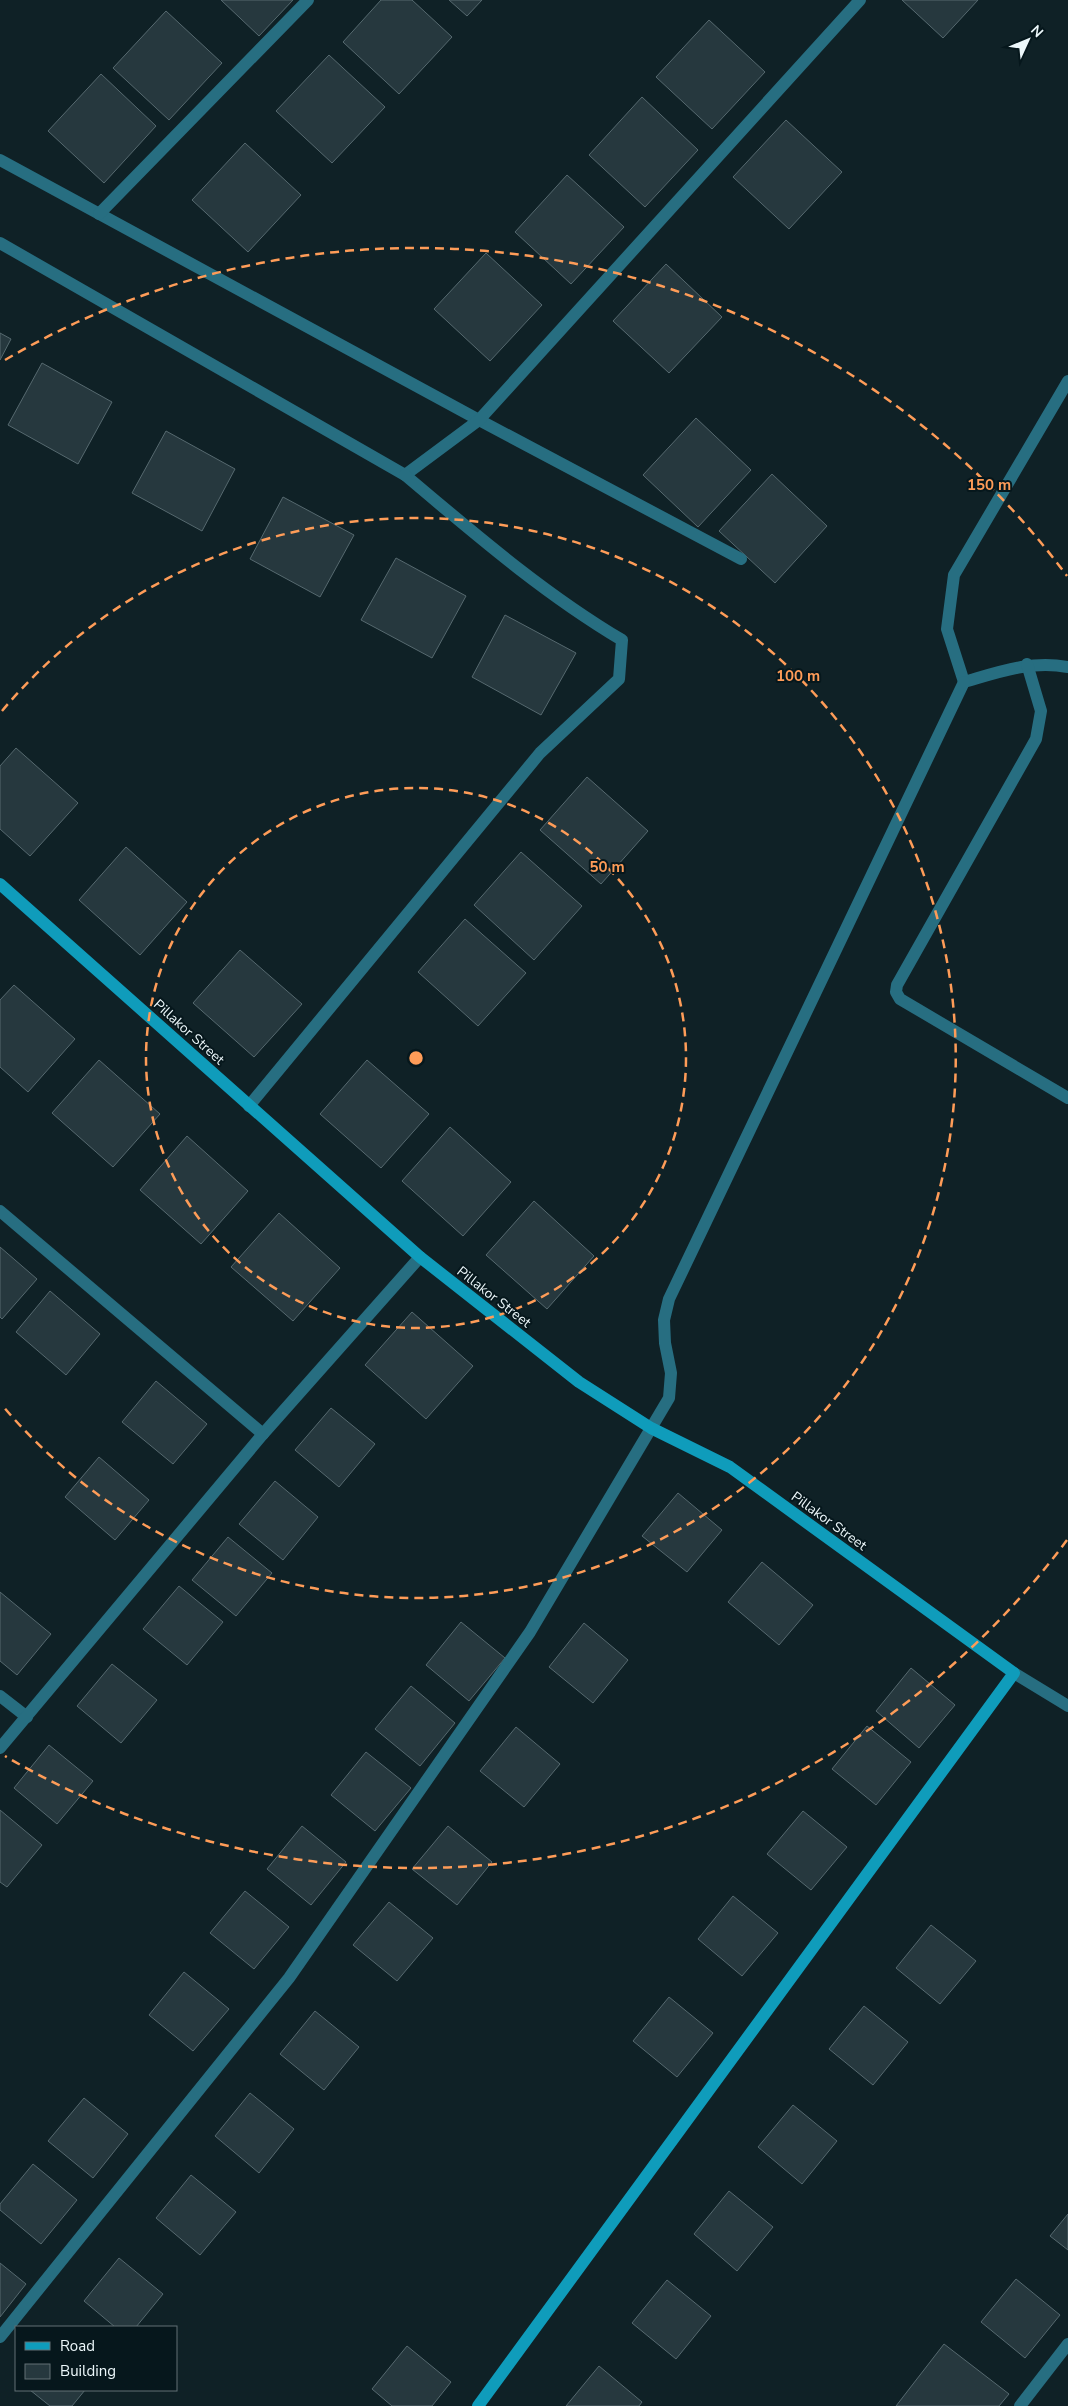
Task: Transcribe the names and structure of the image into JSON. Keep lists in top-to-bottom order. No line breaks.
{"streets":{"street":["Pillakor Street"]},"legend":["Road","Building"],"north":"top right","rings":["150 m","100 m","50 m"]}
